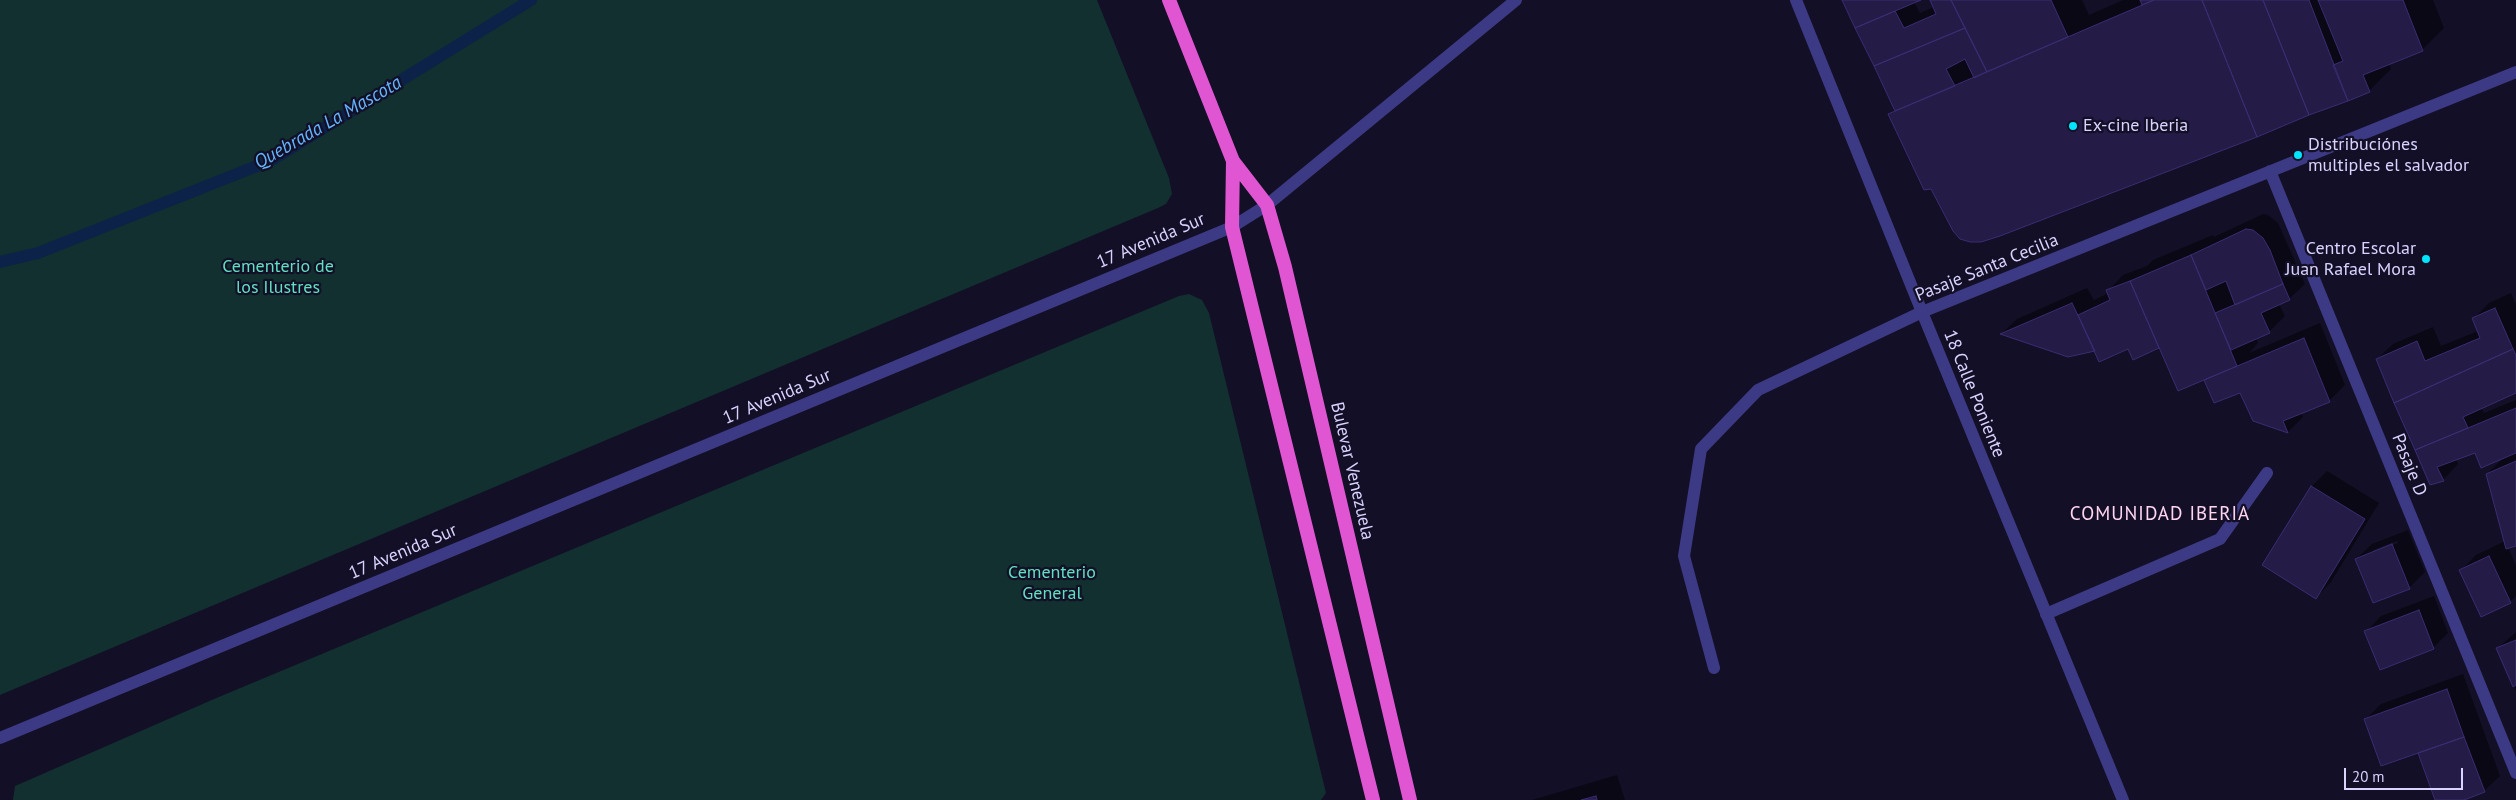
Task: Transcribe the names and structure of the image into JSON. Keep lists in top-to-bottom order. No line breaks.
{"streets":{"highway":["Bulevar Venezuela"],"street":["17 Avenida Sur","Pasaje Santa Cecilia","18 Calle Poniente","Pasaje D"]},"crossings":[["17 Avenida Sur","Bulevar Venezuela"],["Pasaje Santa Cecilia","18 Calle Poniente"],["Pasaje Santa Cecilia","Pasaje D"]],"districts":["COMUNIDAD IBERIA"],"water":["Quebrada La Mascota"],"parks":["Cementerio de los Ilustres","Cementerio General"],"places":["Ex-cine Iberia","Distribuciónes multiples el salvador","Centro Escolar Juan Rafael Mora"],"scale_bar":"20 m"}
